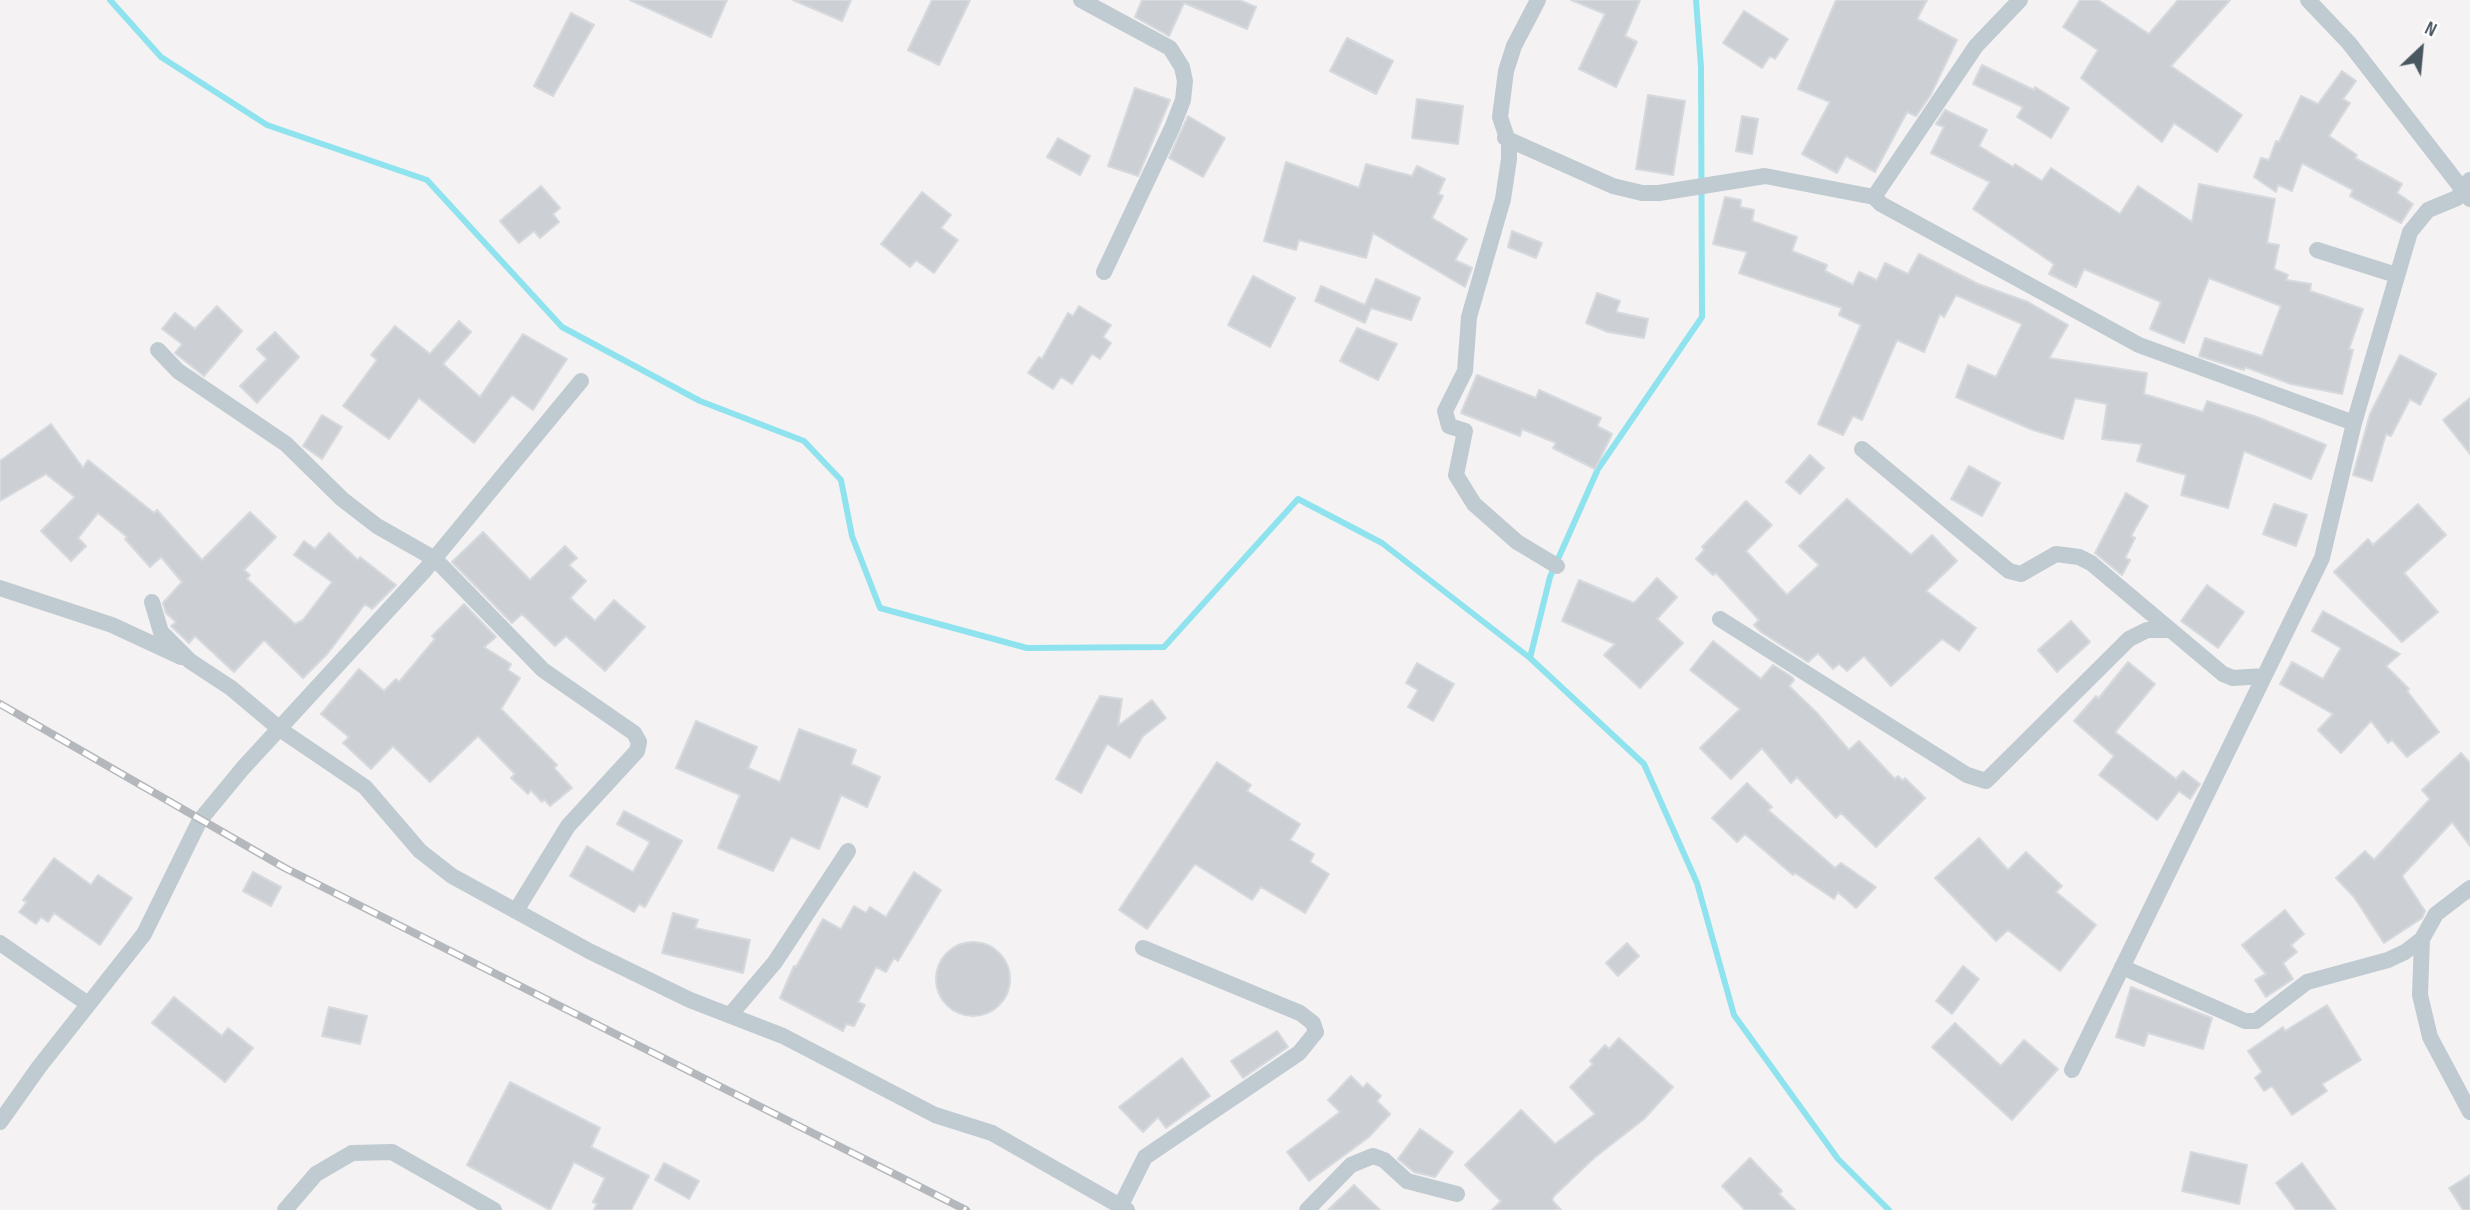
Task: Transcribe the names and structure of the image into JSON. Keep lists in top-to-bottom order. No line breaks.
{"north":"top right"}
